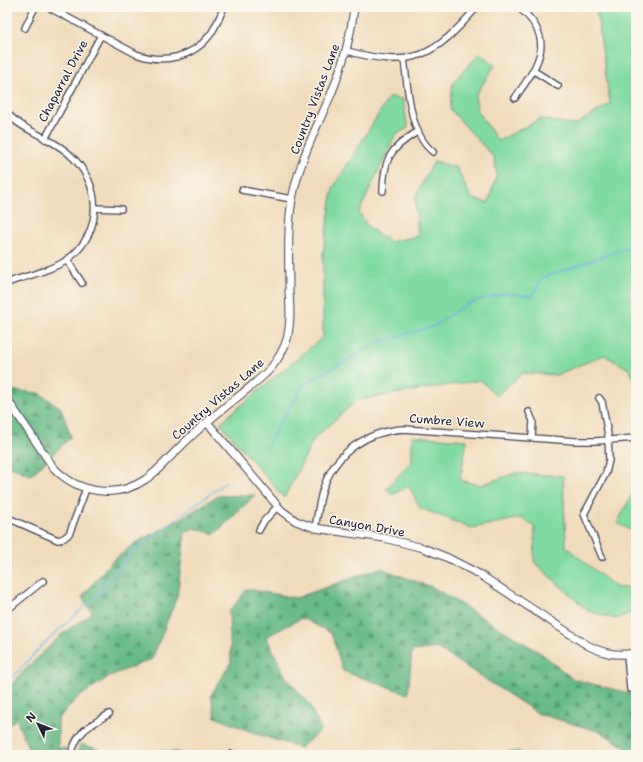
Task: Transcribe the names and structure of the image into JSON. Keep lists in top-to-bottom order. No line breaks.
{"streets":{"street":["Chaparral Drive","Country Vistas Lane","Cumbre View","Canyon Drive"]},"crossings":[["Country Vistas Lane","Canyon Drive"],["Cumbre View","Canyon Drive"]],"north":"top left"}
